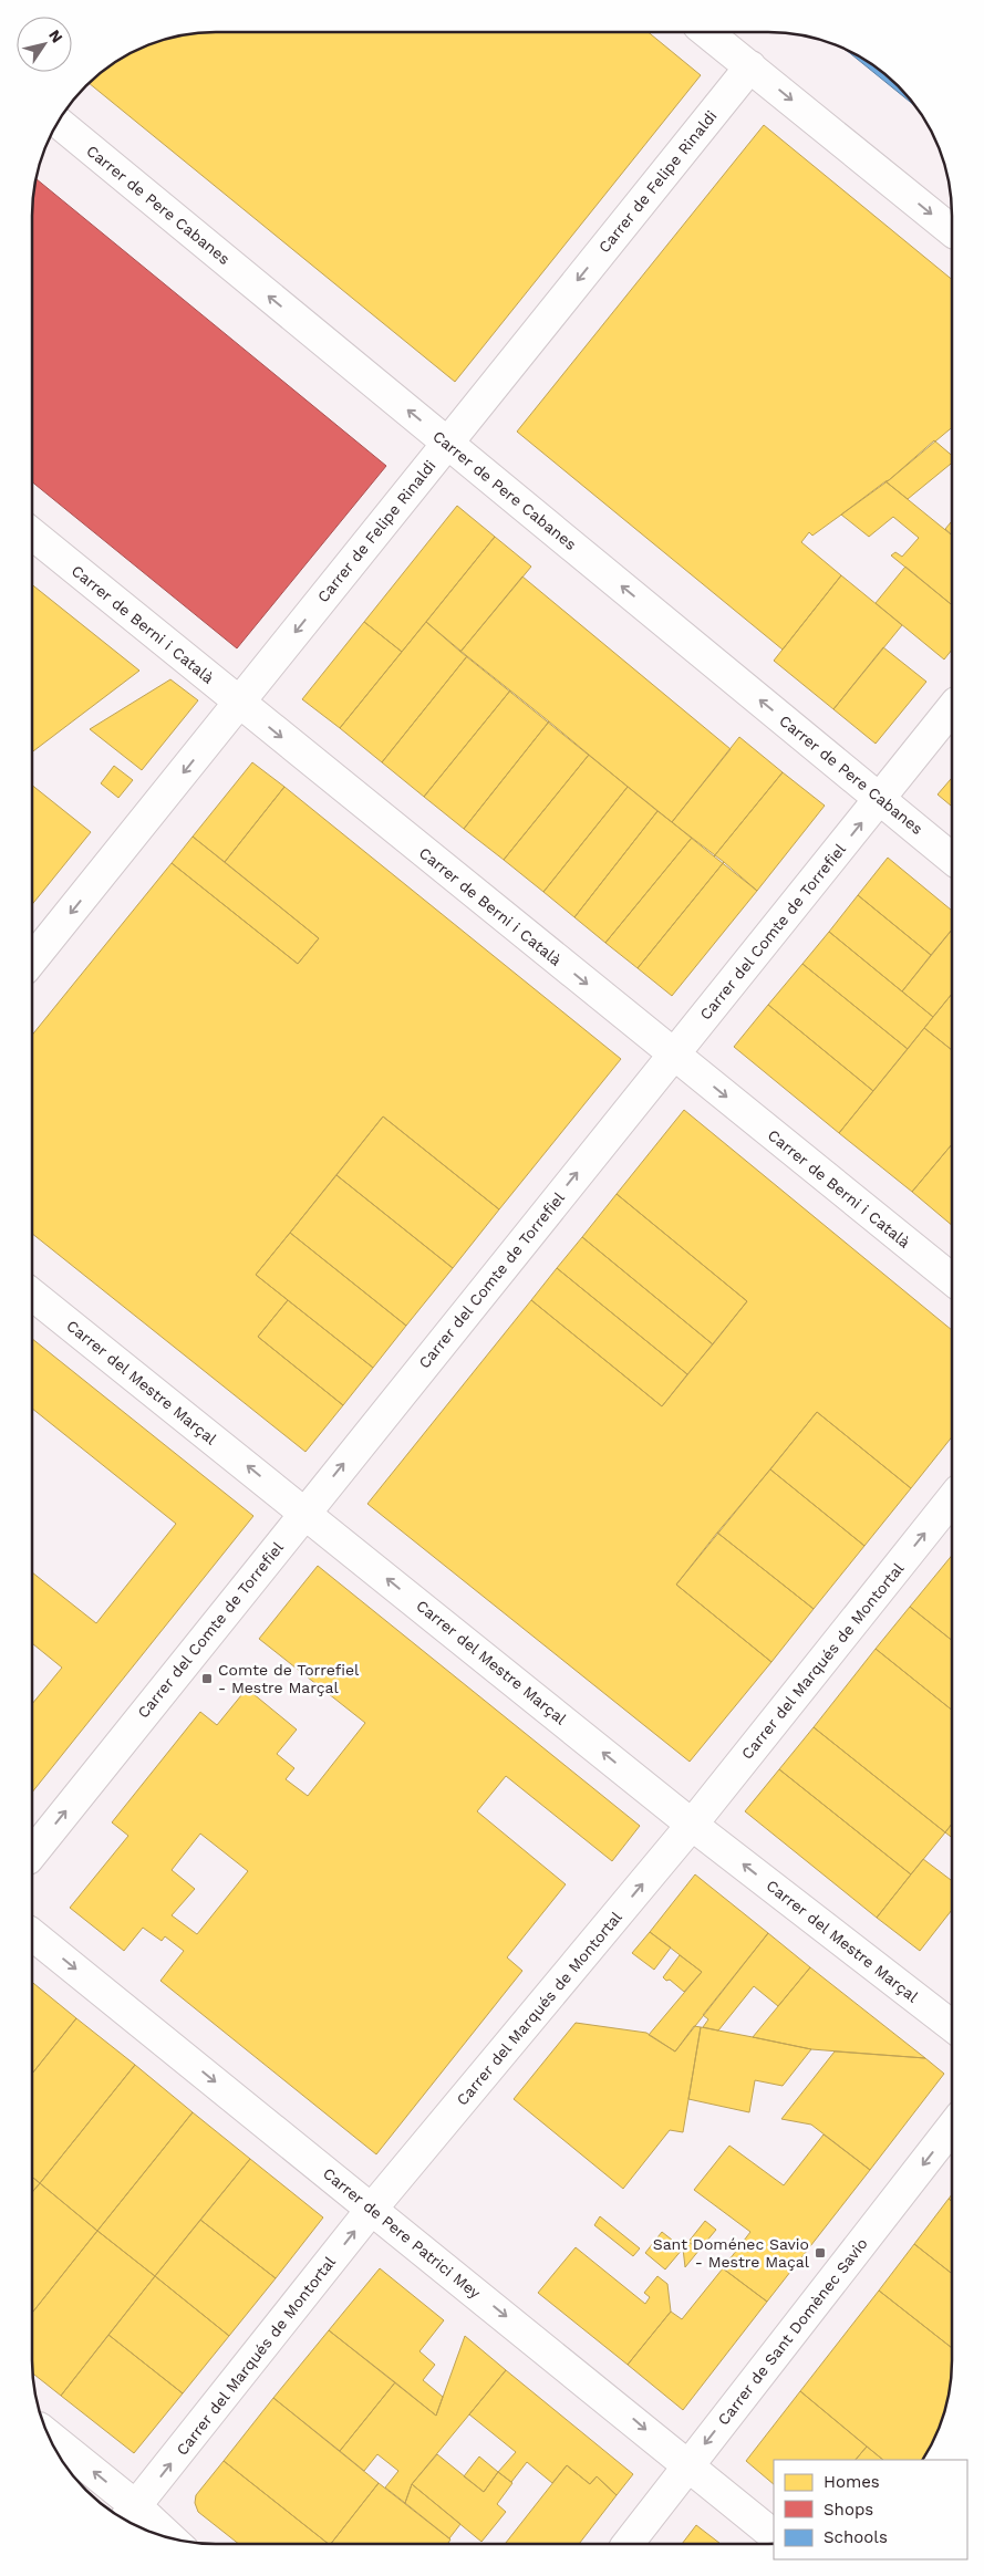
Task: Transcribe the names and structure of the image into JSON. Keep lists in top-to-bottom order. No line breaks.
{"streets":{"street":["Carrer de Felipe Rinaldi","Carrer de Pere Cabanes","Carrer de Berni i Català","Carrer del Comte de Torrefiel","Carrer del Mestre Marçal","Carrer del Marqués de Montortal","Carrer de Pere Patrici Mey","Carrer de Sant Domènec Savio"]},"crossings":[["Carrer de Felipe Rinaldi","Carrer de Pere Cabanes"],["Carrer de Felipe Rinaldi","Carrer de Berni i Català"],["Carrer de Pere Cabanes","Carrer del Comte de Torrefiel"],["Carrer de Berni i Català","Carrer del Comte de Torrefiel"],["Carrer del Comte de Torrefiel","Carrer del Mestre Marçal"],["Carrer del Mestre Marçal","Carrer del Marqués de Montortal"],["Carrer del Marqués de Montortal","Carrer de Pere Patrici Mey"],["Carrer de Pere Patrici Mey","Carrer de Sant Domènec Savio"]],"one_way":["Carrer de Felipe Rinaldi","Carrer de Pere Cabanes","Carrer de Berni i Català","Carrer del Comte de Torrefiel","Carrer del Mestre Marçal","Carrer del Marqués de Montortal","Carrer de Pere Patrici Mey","Carrer de Sant Domènec Savio"],"places":{"transit":["Comte de Torrefiel - Mestre Marçal","Sant Doménec Savio - Mestre Maçal"]},"legend":["Homes","Shops","Schools"],"north":"top right"}
